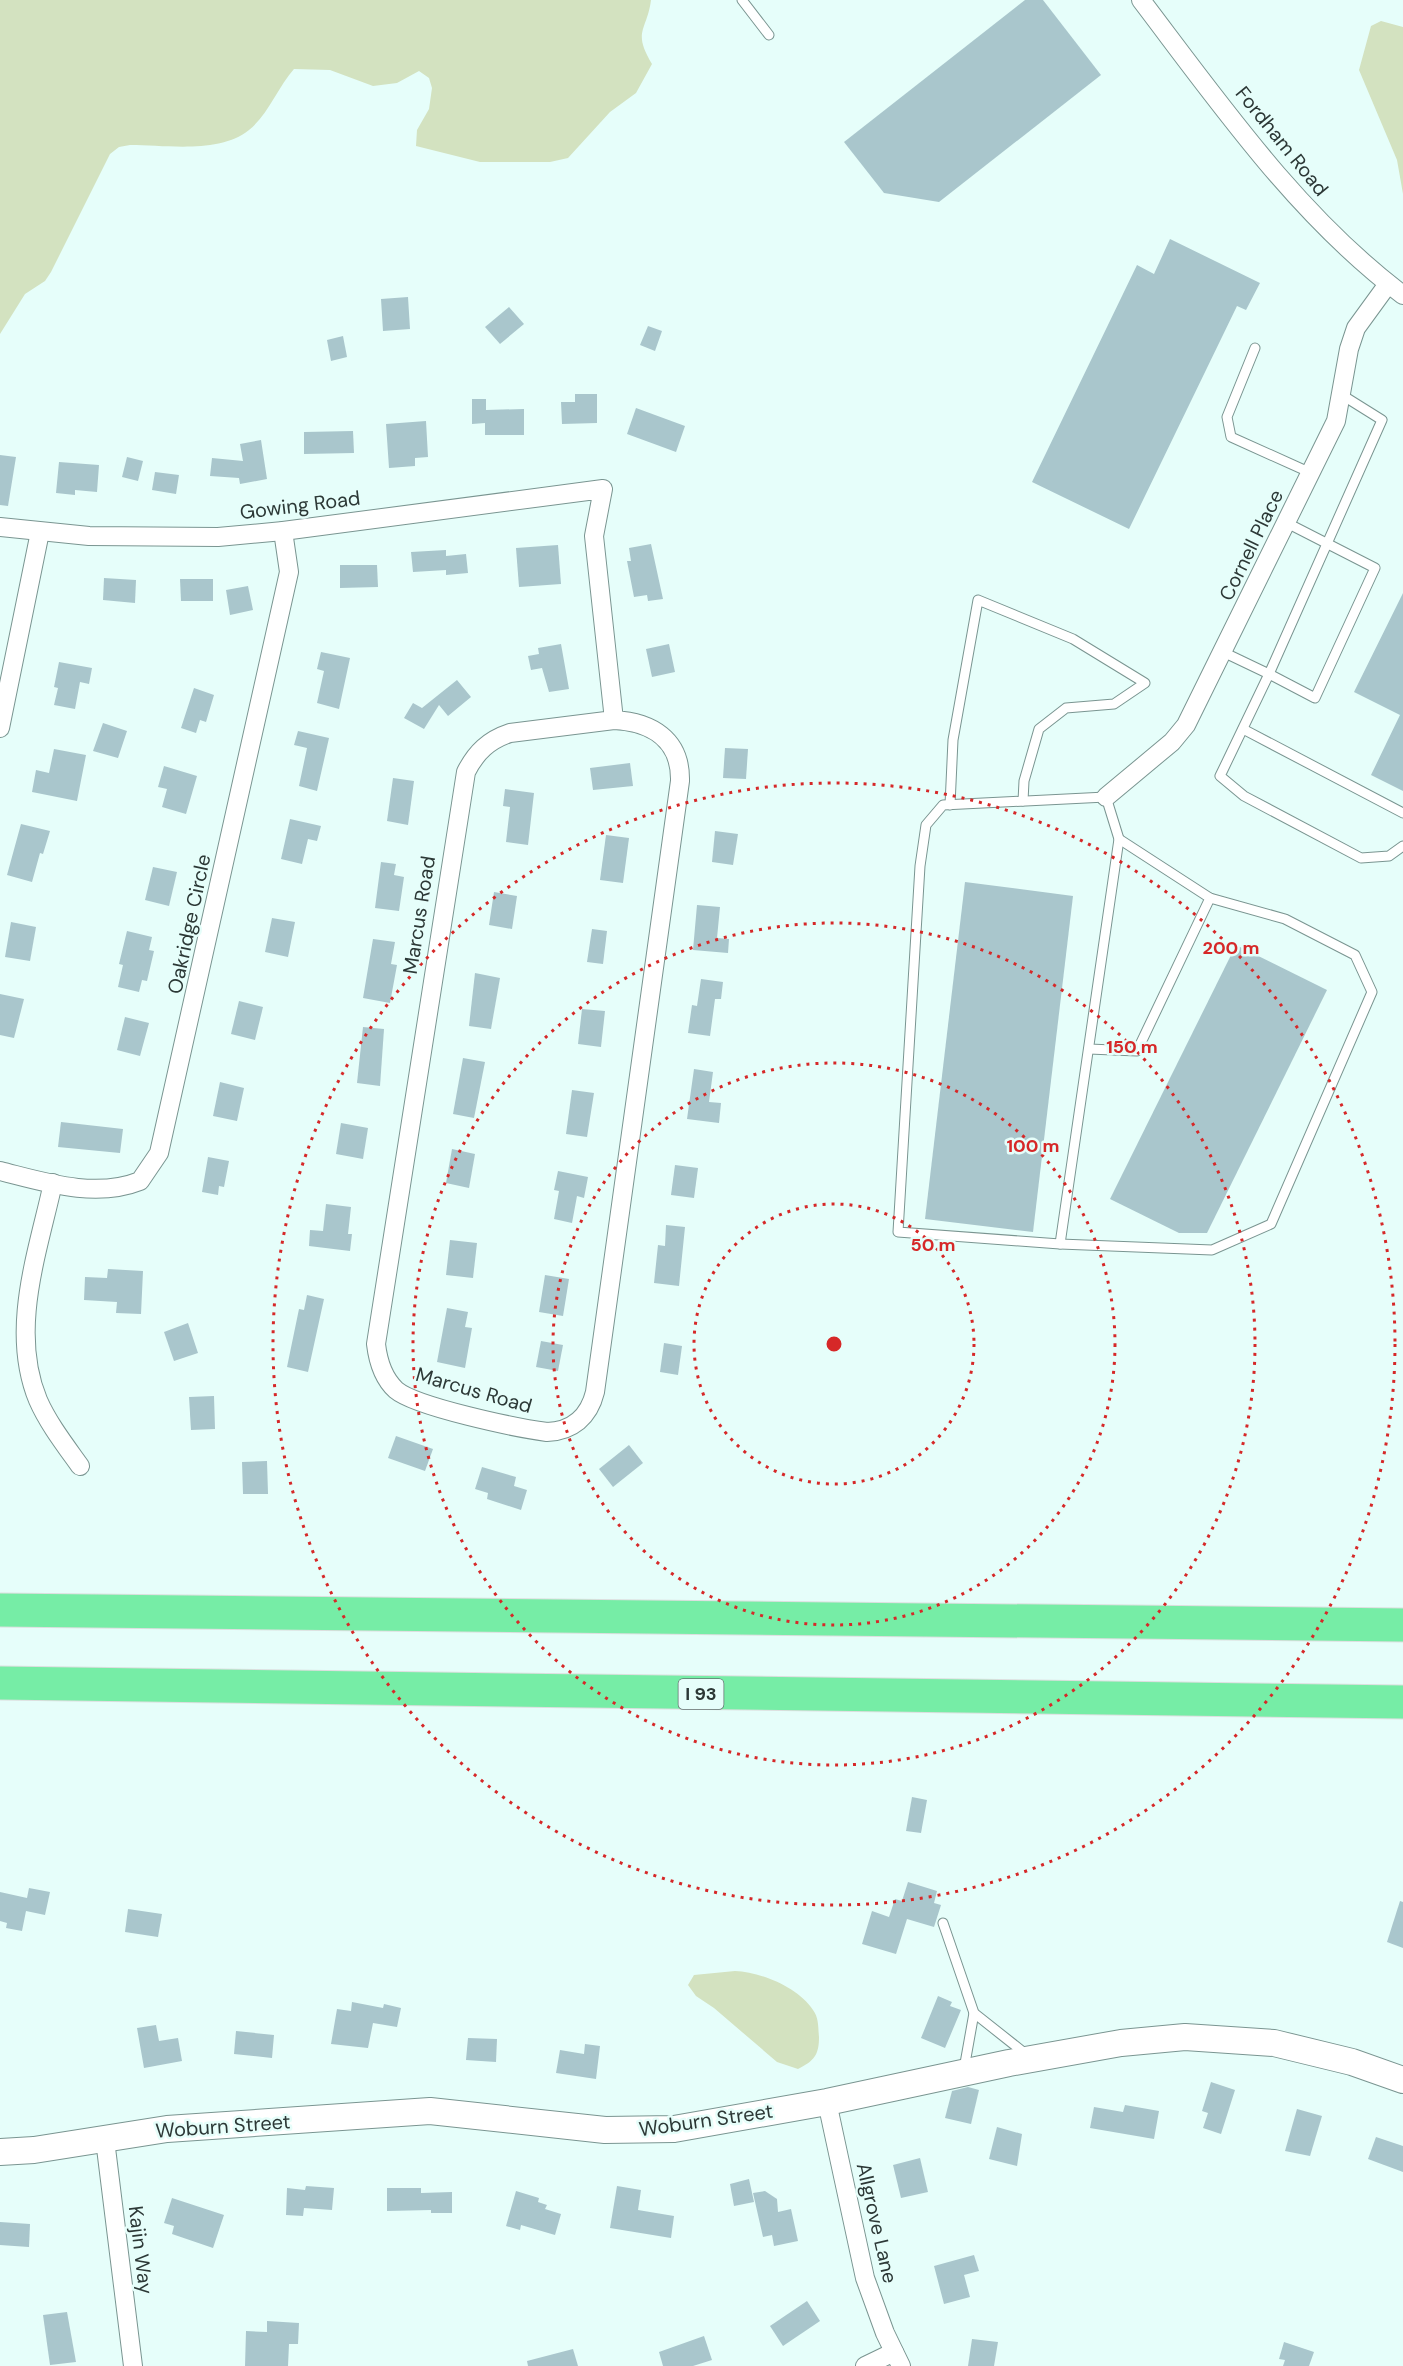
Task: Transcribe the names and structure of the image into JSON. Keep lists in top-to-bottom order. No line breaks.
{"streets":{"highway":["I 93"],"street":["Fordham Road","Gowing Road","Cornell Place","Marcus Road","Oakridge Circle","Woburn Street","Allgrove Lane","Kajin Way"]},"crossings":[["Fordham Road","Cornell Place"],["Gowing Road","Marcus Road"],["Gowing Road","Oakridge Circle"],["Woburn Street","Allgrove Lane"],["Woburn Street","Kajin Way"]],"rings":["200 m","150 m","100 m","50 m"]}
